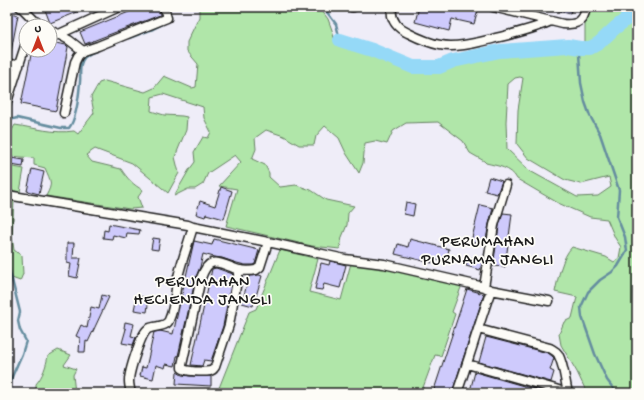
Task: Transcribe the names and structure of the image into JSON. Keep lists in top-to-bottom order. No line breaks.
{"districts":["PERUMAHAN PURNAMA JANGLI","PERUMAHAN HECIENDA JANGLI"],"north":"top"}
